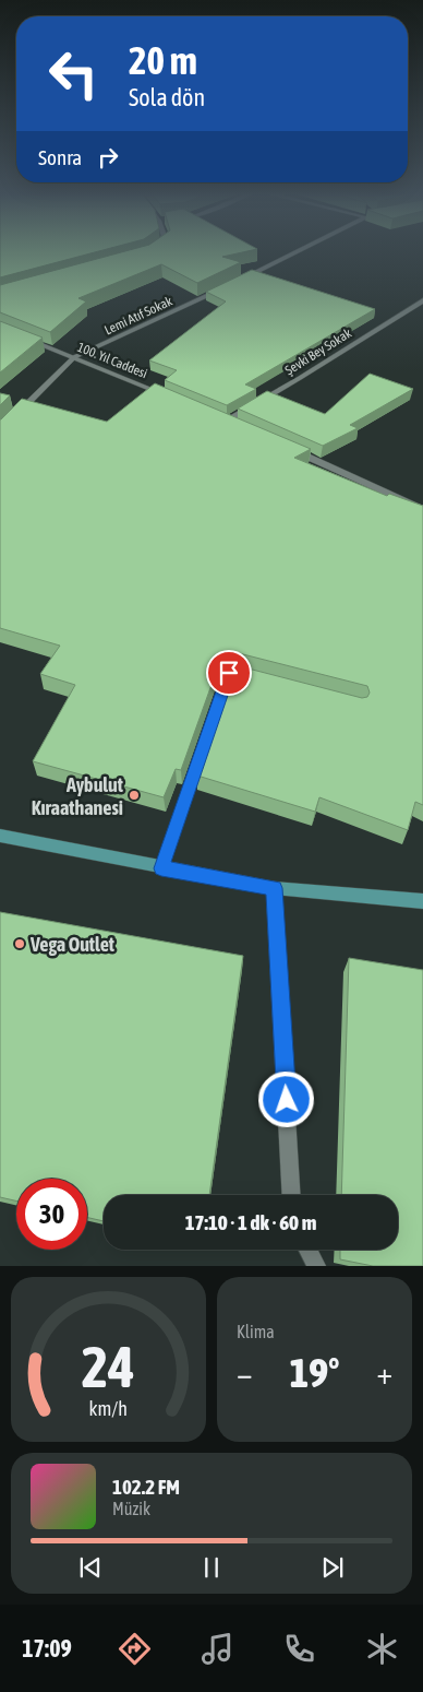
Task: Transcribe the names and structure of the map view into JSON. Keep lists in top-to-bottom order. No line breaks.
{"streets":{"street":["Lemi Atıf Sokak","Şevki Bey Sokak","100. Yıl Caddesi"]},"crossings":[["Lemi Atıf Sokak","100. Yıl Caddesi"]],"places":["Aybulut Kıraathanesi","Vega Outlet"],"page":{"turn":["20 m","Sola dön"],"then":"Sonra","limit":"30","trip":"17:10 · 1 dk · 60 m","tile":"Klima","heat":["−","19°","+"],"song":["102.2 FM","Müzik"],"tabs":"17:09","gauge":["24","km/h"]}}
